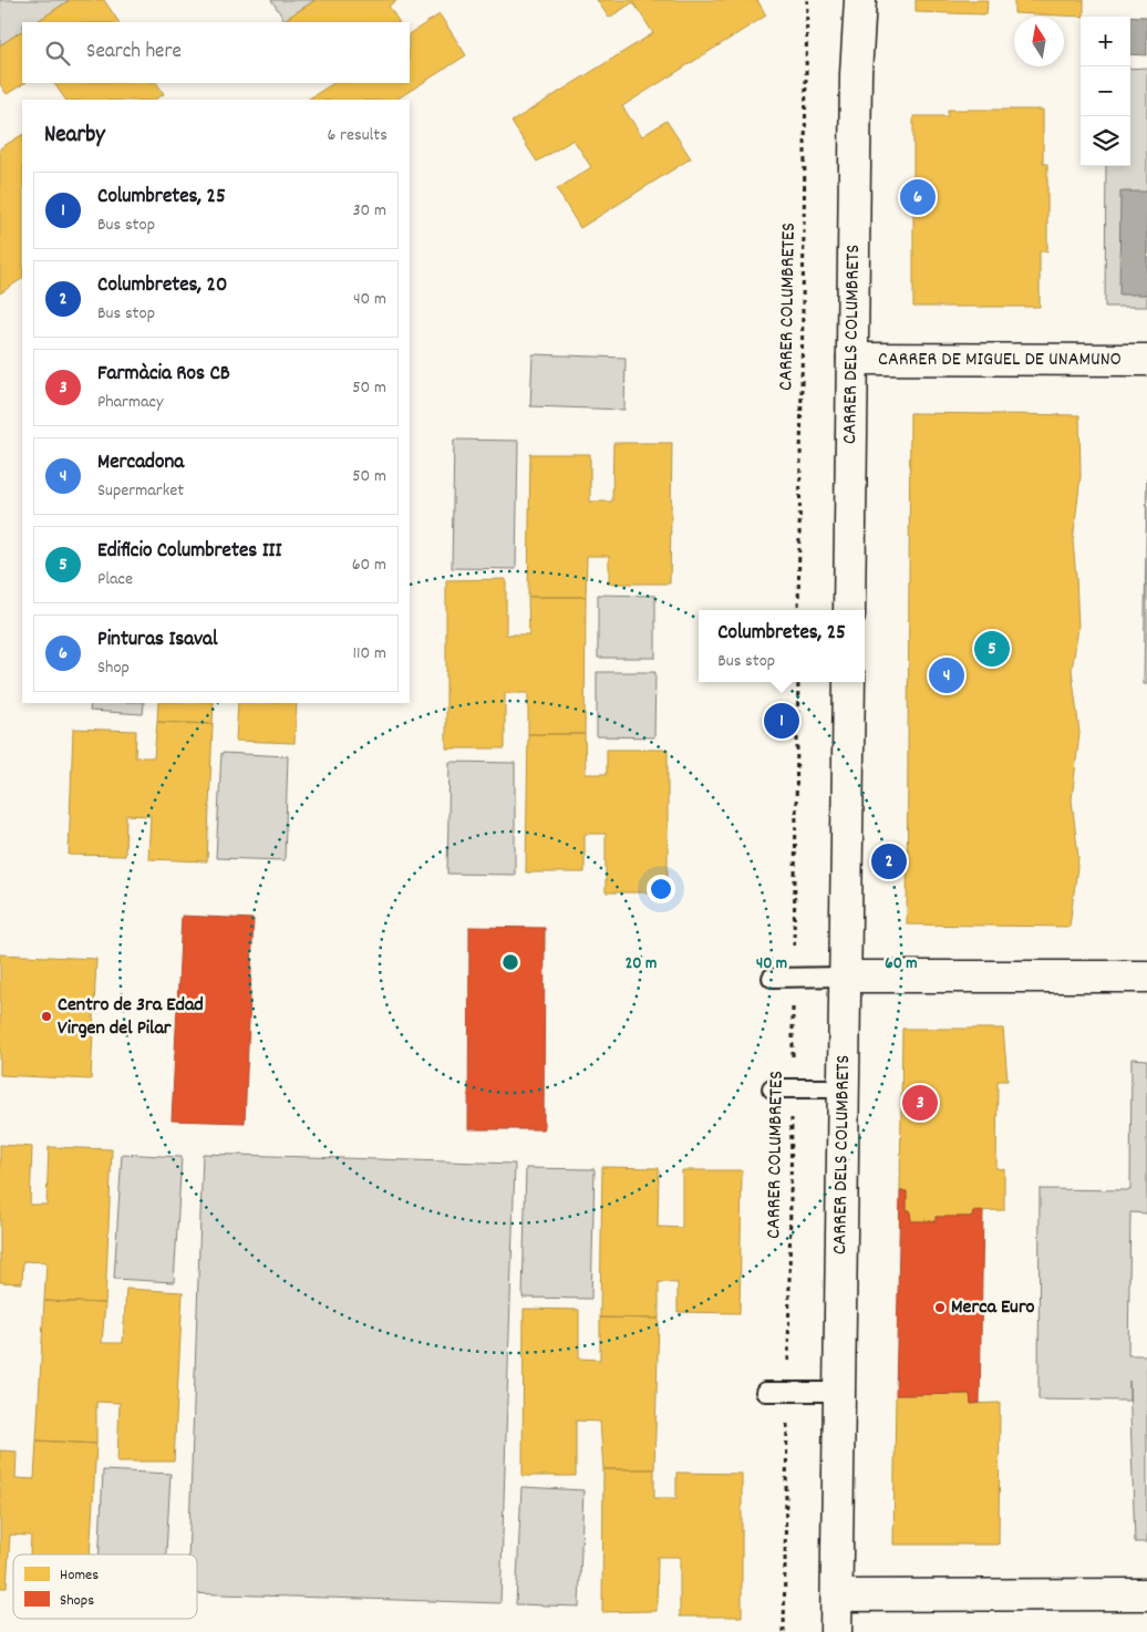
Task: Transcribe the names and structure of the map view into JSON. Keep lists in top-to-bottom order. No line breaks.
{"streets":{"street":["CARRER DELS COLUMBRETS","CARRER DE MIGUEL DE UNAMUNO"],"path":["CARRER COLUMBRETES"]},"crossings":[["CARRER DELS COLUMBRETS","CARRER DE MIGUEL DE UNAMUNO"]],"places":["Centro de 3ra Edad Virgen del Pilar","Merca Euro"],"legend":["Homes","Shops"],"north":"top","page":{"map_buttons":["+","−"],"search":"Search here","heading":["Nearby","6 results"],"list":[{"mark":"1","name":"Columbretes, 25","note":"Bus stop","value":"30 m"},{"mark":"2","name":"Columbretes, 20","note":"Bus stop","value":"40 m"},{"mark":"3","name":"Farmàcia Ros CB","note":"Pharmacy","value":"50 m"},{"mark":"4","name":"Mercadona","note":"Supermarket","value":"50 m"},{"mark":"5","name":"Edificio Columbretes III","note":"Place","value":"60 m"},{"mark":"6","name":"Pinturas Isaval","note":"Shop","value":"110 m"}],"pins":["6","5","4","1","2","3"],"popup":["Columbretes, 25","Bus stop"]},"rings":["20 m","40 m","60 m"]}
